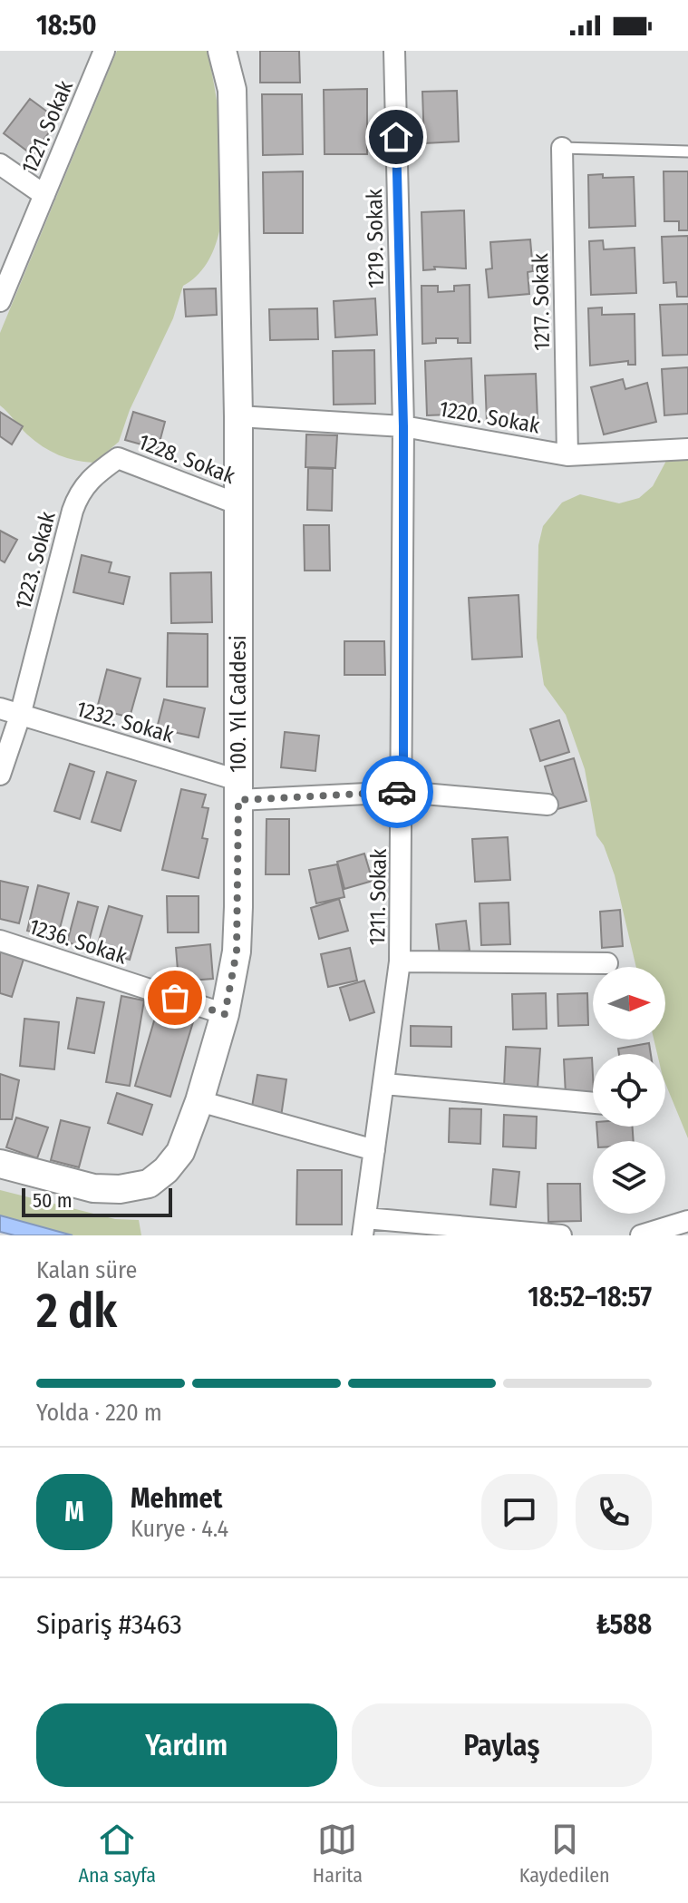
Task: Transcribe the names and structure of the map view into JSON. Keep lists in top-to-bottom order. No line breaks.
{"streets":{"street":["1221. Sokak","1219. Sokak","1217. Sokak","1220. Sokak","1228. Sokak","1223. Sokak","100. Yıl Caddesi","1232. Sokak","1211. Sokak","1236. Sokak"]},"crossings":[["1219. Sokak","1220. Sokak"],["1219. Sokak","1211. Sokak"],["1217. Sokak","1220. Sokak"],["1220. Sokak","100. Yıl Caddesi"],["1220. Sokak","1211. Sokak"],["1228. Sokak","1223. Sokak"],["1228. Sokak","100. Yıl Caddesi"],["1223. Sokak","1232. Sokak"],["100. Yıl Caddesi","1232. Sokak"],["100. Yıl Caddesi","1236. Sokak"],["1232. Sokak","1211. Sokak"]],"scale_bar":"50 m","north":"right","page":{"status":"18:50","scale":"50 m","heading":["2 dk","Kalan süre","18:52–18:57"],"panel":["Mehmet","Kurye · 4.4","Sipariş #3463","₺588"],"bar":"Yolda · 220 m","round":"M","buttons":["Yardım","Paylaş"],"tabs":["Ana sayfa","Harita","Kaydedilen"]}}
